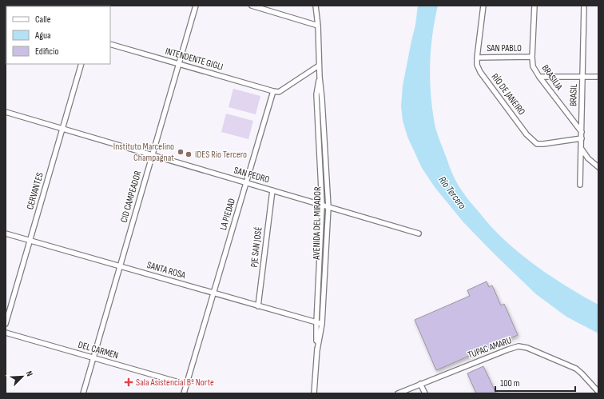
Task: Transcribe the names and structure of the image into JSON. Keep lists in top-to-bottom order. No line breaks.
{"streets":{"street":["SAN PABLO","INTENDENTE GIGLI","BRASILIA","RÍO DE JANEIRO","BRASIL","SAN PEDRO","CERVANTES","CID CAMPEADOR","LA PIEDAD","AVENIDA DEL MIRADOR","PJE SAN JOSÉ","SANTA ROSA","TUPAC AMARU","DEL CARMEN"]},"crossings":[["SAN PABLO","BRASILIA"],["SAN PABLO","RÍO DE JANEIRO"],["INTENDENTE GIGLI","CID CAMPEADOR"],["INTENDENTE GIGLI","LA PIEDAD"],["BRASILIA","BRASIL"],["RÍO DE JANEIRO","BRASIL"],["SAN PEDRO","CERVANTES"],["SAN PEDRO","CID CAMPEADOR"],["SAN PEDRO","LA PIEDAD"],["SAN PEDRO","AVENIDA DEL MIRADOR"],["SAN PEDRO","PJE SAN JOSÉ"],["CERVANTES","SANTA ROSA"],["CID CAMPEADOR","SANTA ROSA"],["CID CAMPEADOR","DEL CARMEN"],["LA PIEDAD","SANTA ROSA"],["LA PIEDAD","DEL CARMEN"],["AVENIDA DEL MIRADOR","SANTA ROSA"],["PJE SAN JOSÉ","SANTA ROSA"]],"water":["Río Tercero"],"places":{"other":["Instituto Marcelino Champagnat","IDES Río Tercero"],"health":["Sala Asistencial Bº Norte"]},"legend":["Calle","Agua","Edificio"],"scale_bar":"100 m","north":"top right"}
